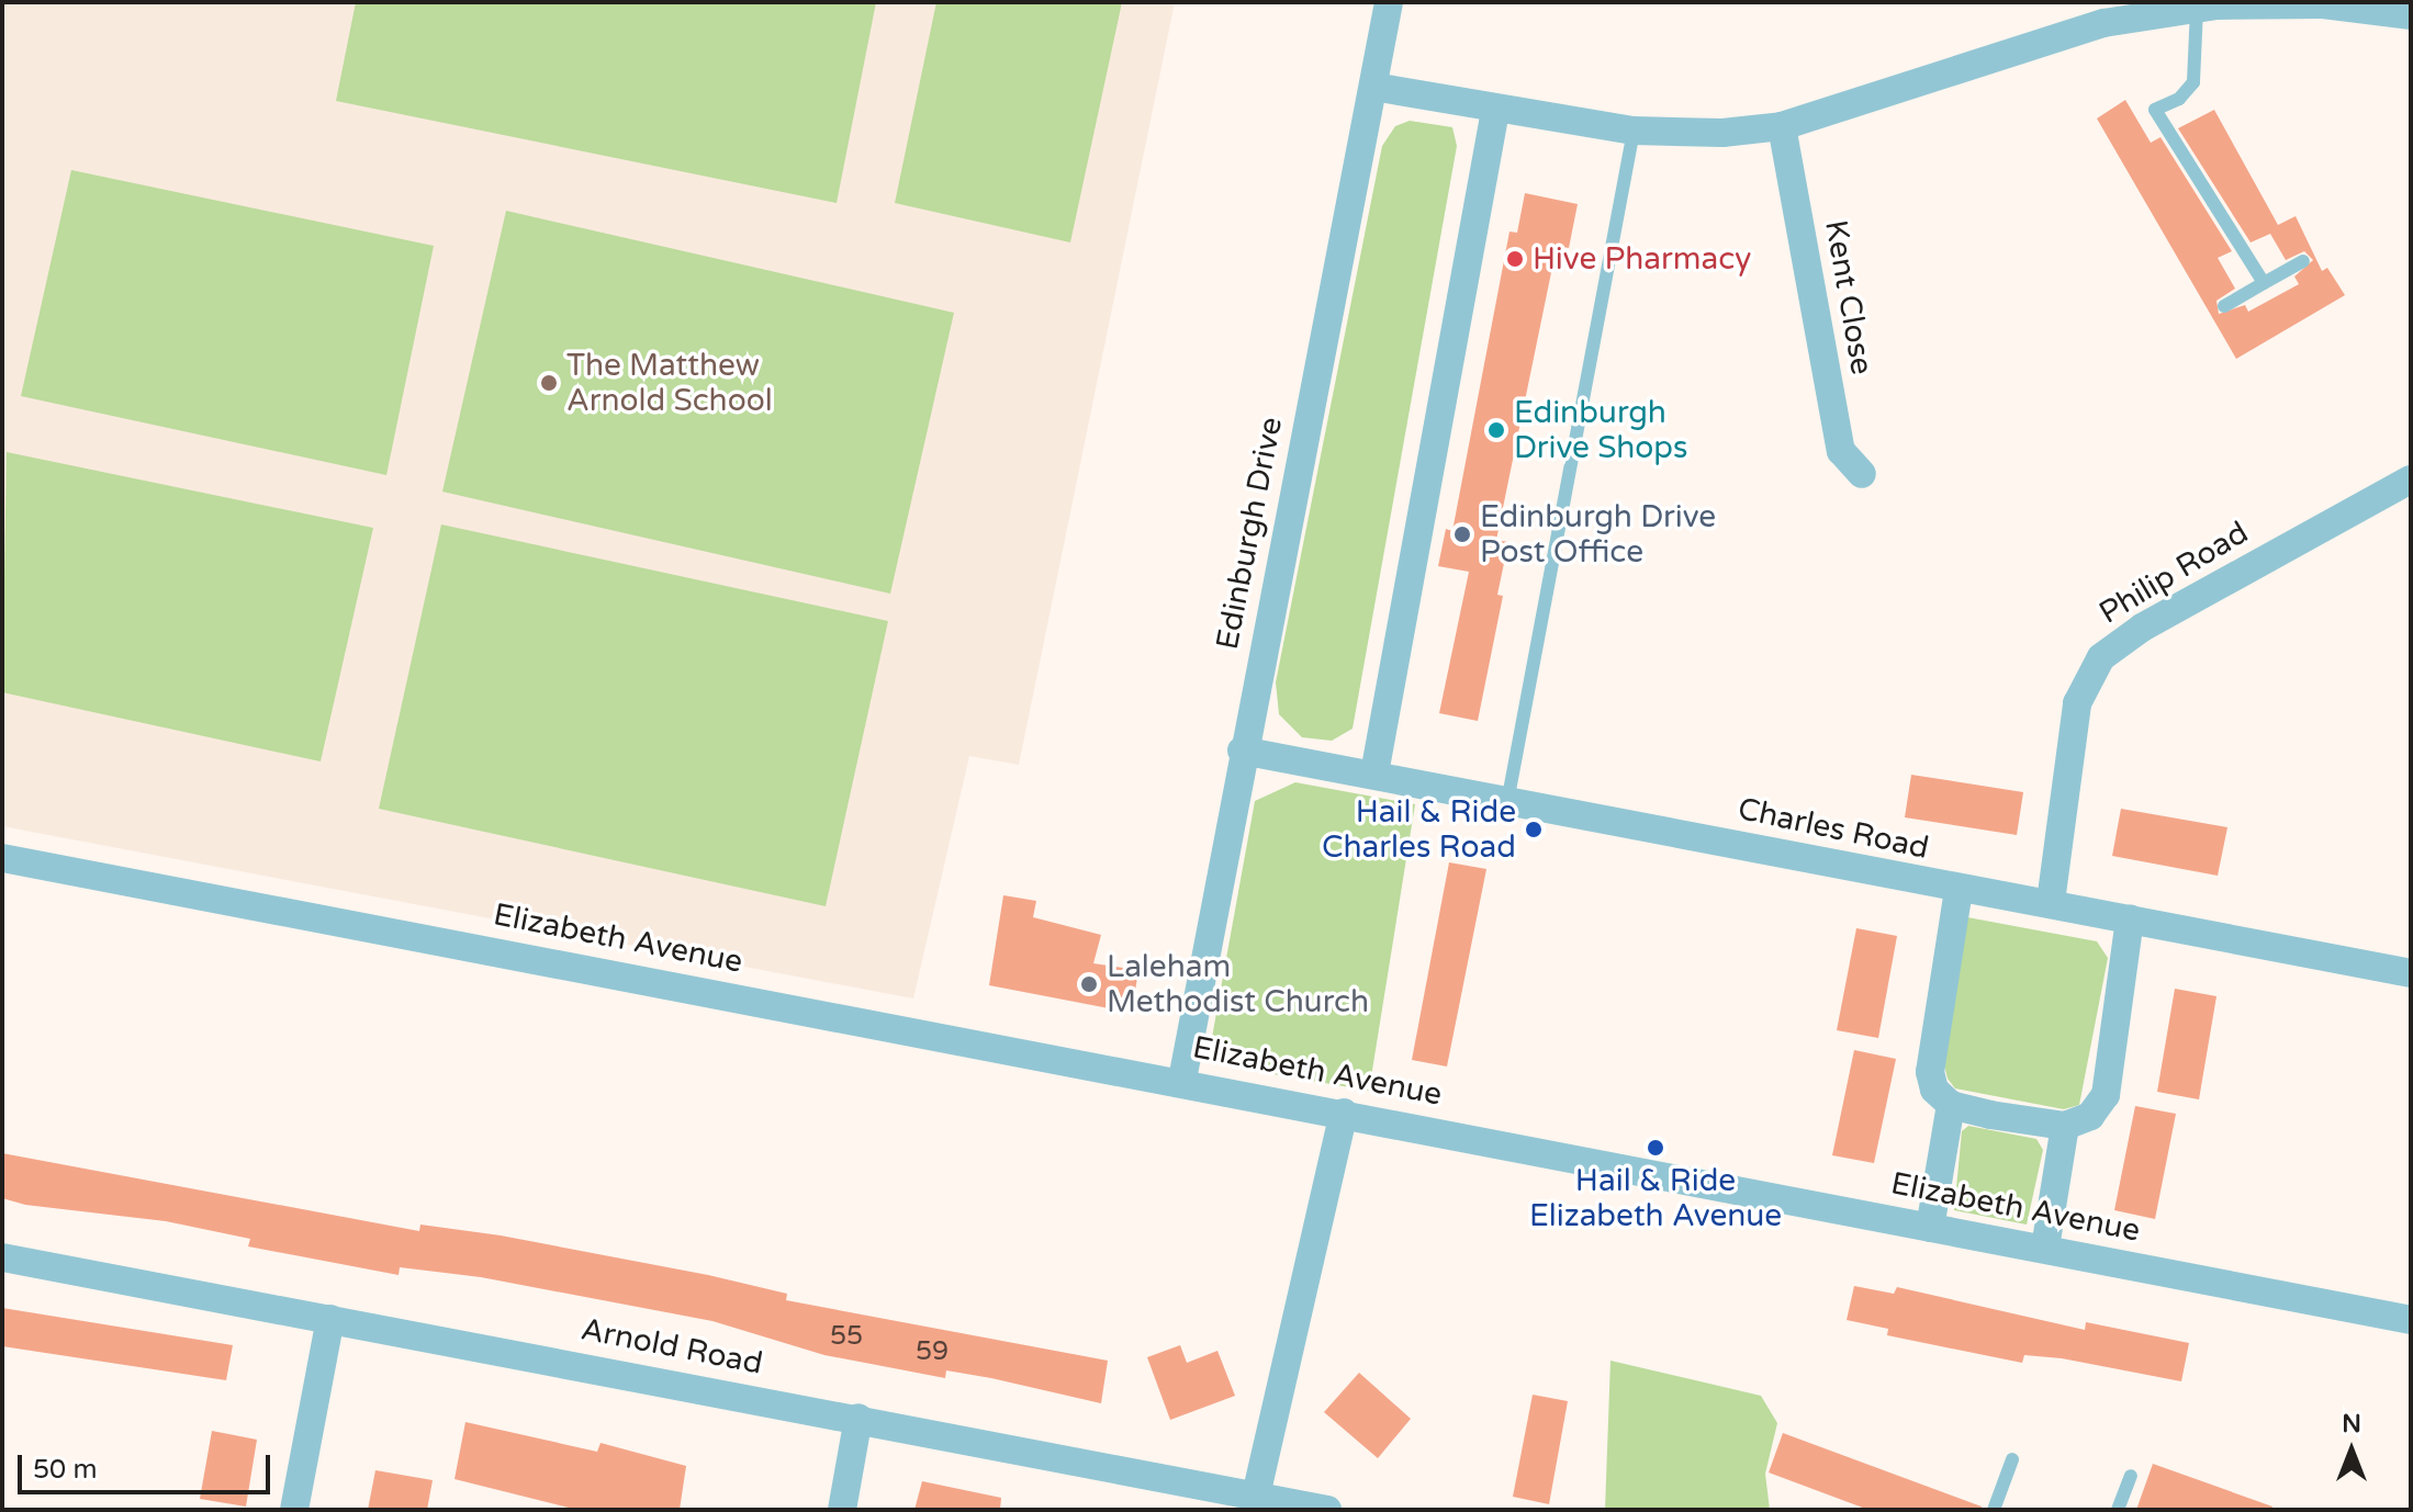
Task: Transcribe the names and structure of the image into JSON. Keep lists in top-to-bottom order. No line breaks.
{"streets":{"street":["Kent Close","Edinburgh Drive","Philip Road","Charles Road","Elizabeth Avenue","Arnold Road"]},"crossings":[["Edinburgh Drive","Charles Road"],["Edinburgh Drive","Elizabeth Avenue"],["Philip Road","Charles Road"]],"places":["Hive Pharmacy","The Matthew Arnold School","Edinburgh Drive Shops","Edinburgh Drive Post Office","Hail & Ride Charles Road","Laleham Methodist Church","Hail & Ride Elizabeth Avenue"],"house_numbers":["55","59"],"scale_bar":"50 m","north":"top"}
